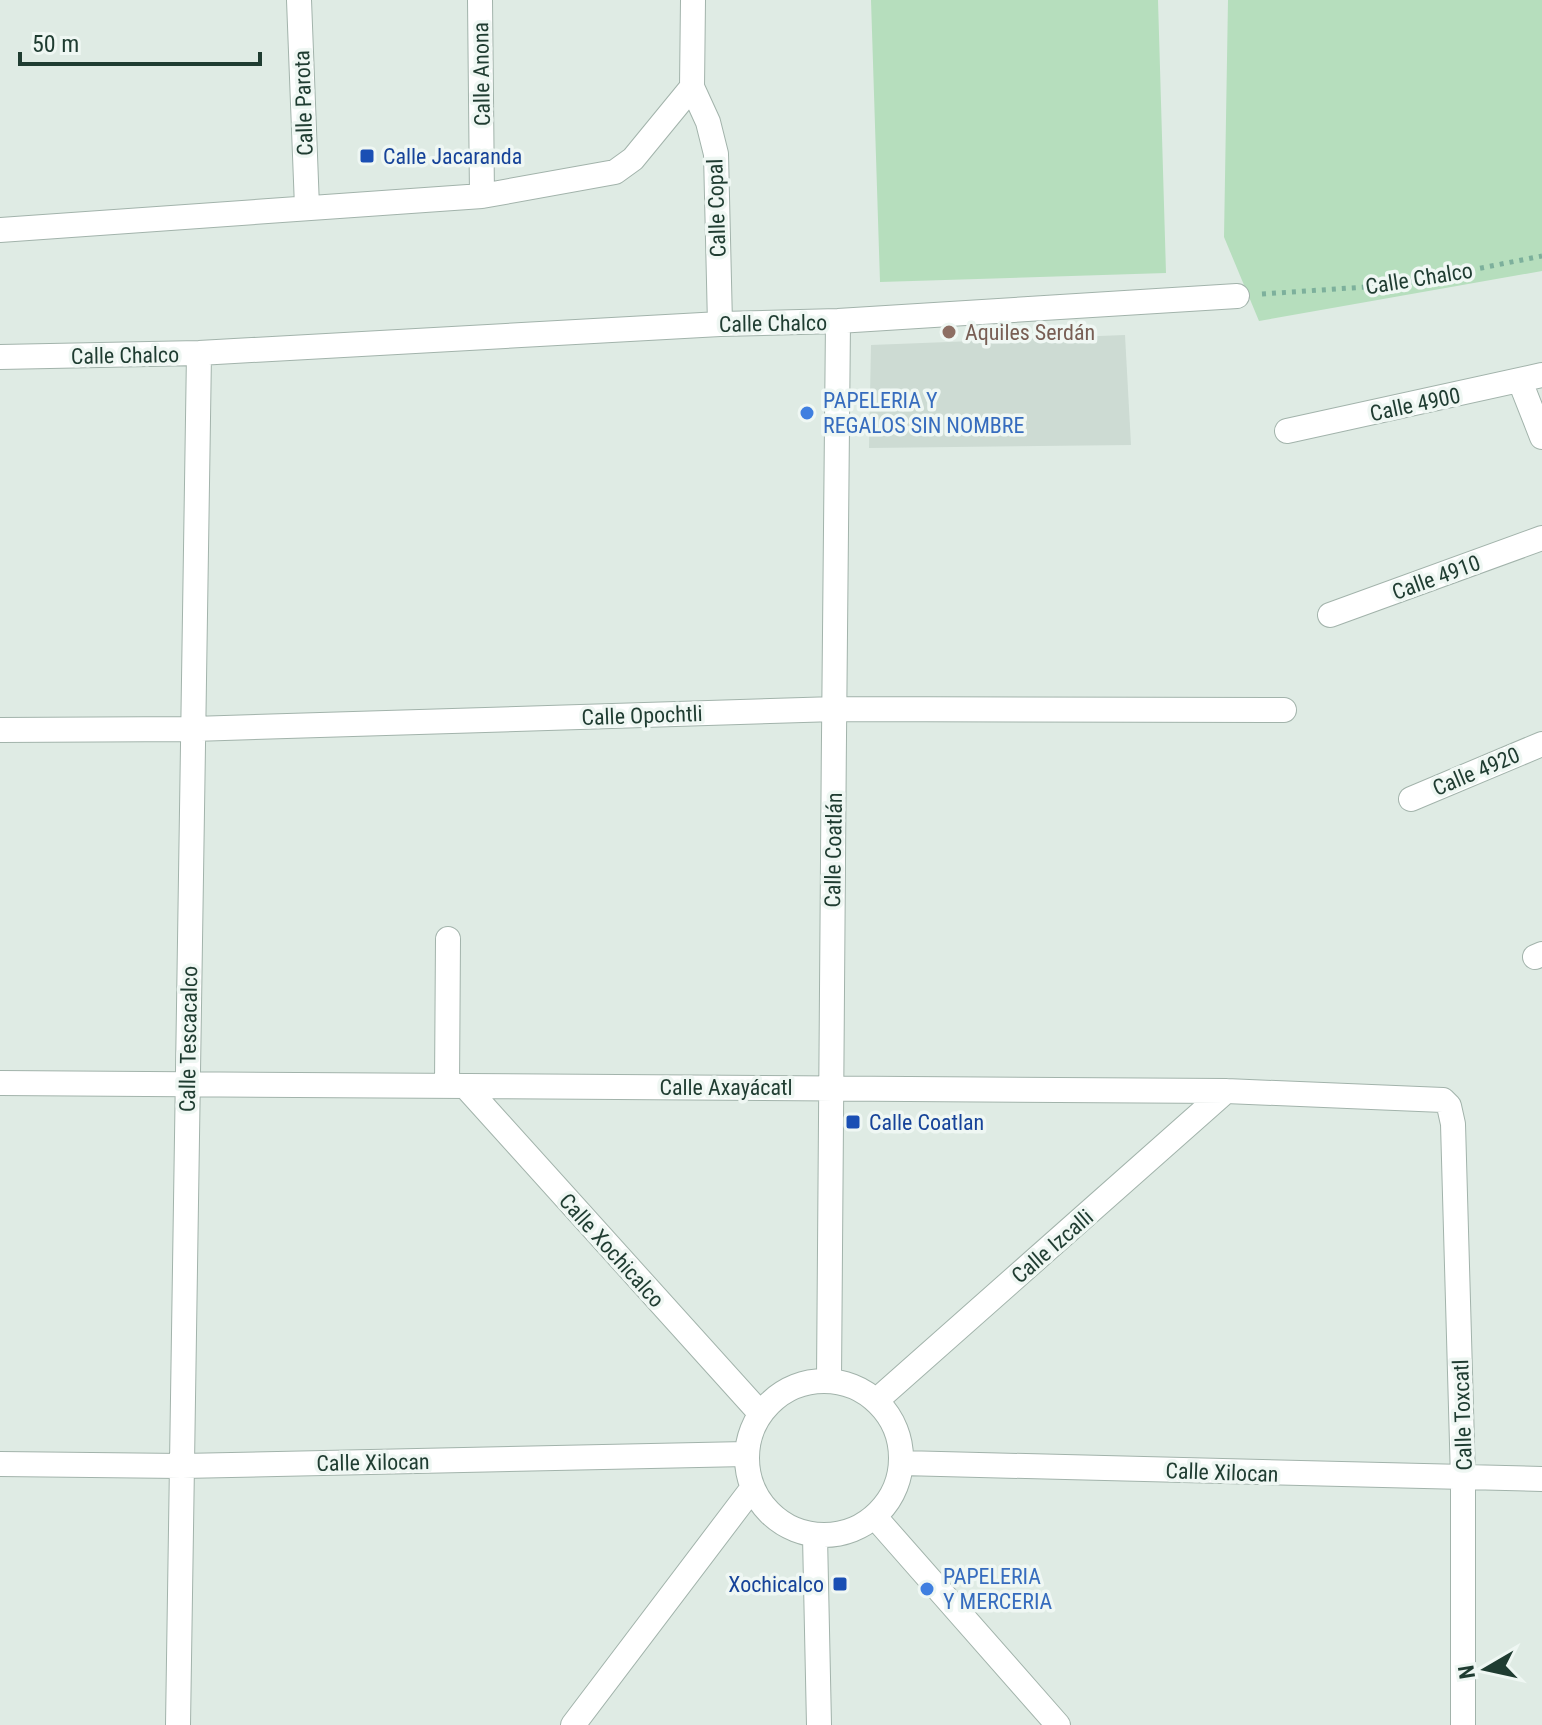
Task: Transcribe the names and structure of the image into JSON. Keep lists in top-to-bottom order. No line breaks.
{"streets":{"street":["Calle Anona","Calle Parota","Calle Copal","Calle Chalco","Calle 4900","Calle 4910","Calle Opochtli","Calle 4920","Calle Coatlán","Calle Tescacalco","Calle Axayácatl","Calle Izcalli","Calle Xochicalco","Calle Toxcatl","Calle Xilocan"]},"crossings":[["Calle Copal","Calle Chalco"],["Calle Chalco","Calle Coatlán"],["Calle Chalco","Calle Tescacalco"],["Calle Opochtli","Calle Coatlán"],["Calle Opochtli","Calle Tescacalco"],["Calle Coatlán","Calle Axayácatl"],["Calle Coatlán","Calle Izcalli"],["Calle Coatlán","Calle Xochicalco"],["Calle Coatlán","Calle Xilocan"],["Calle Tescacalco","Calle Axayácatl"],["Calle Tescacalco","Calle Xilocan"],["Calle Axayácatl","Calle Izcalli"],["Calle Axayácatl","Calle Xochicalco"],["Calle Axayácatl","Calle Toxcatl"],["Calle Izcalli","Calle Xochicalco"],["Calle Izcalli","Calle Xilocan"],["Calle Xochicalco","Calle Xilocan"],["Calle Toxcatl","Calle Xilocan"]],"places":{"transit":["Calle Jacaranda","Calle Coatlan","Xochicalco"],"other":["Aquiles Serdán","PAPELERIA Y REGALOS SIN NOMBRE","PAPELERIA Y MERCERIA"]},"scale_bar":"50 m","north":"left"}
